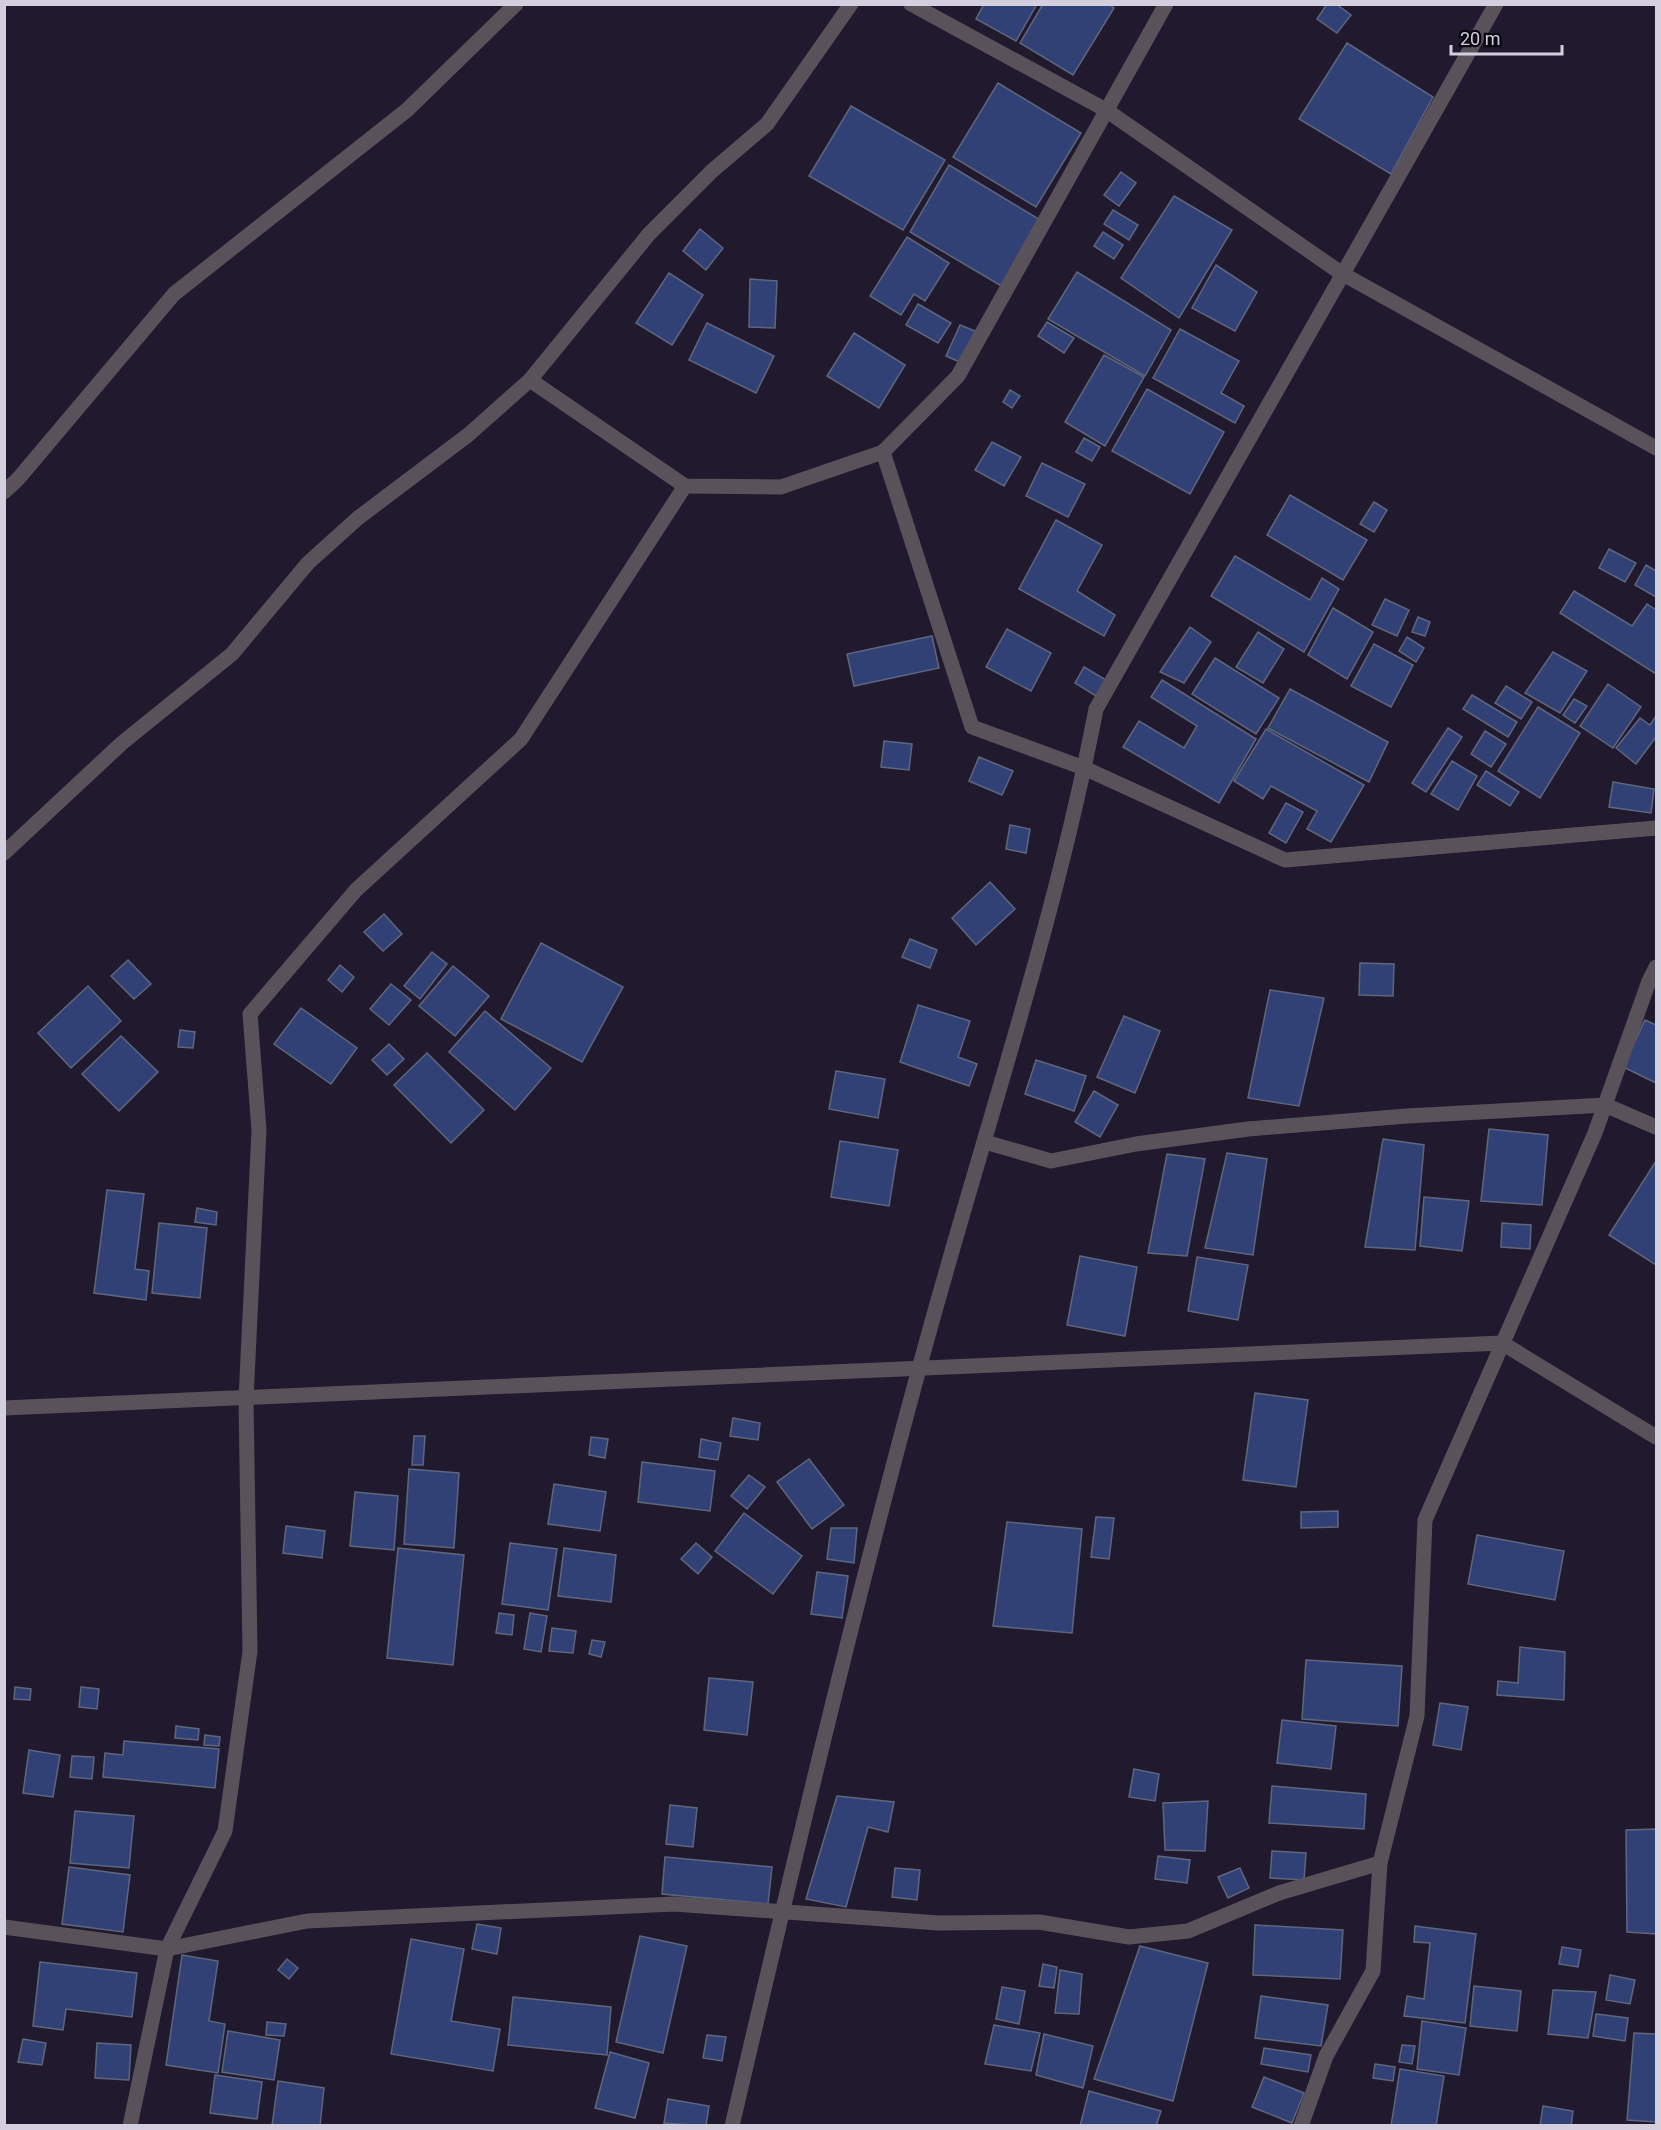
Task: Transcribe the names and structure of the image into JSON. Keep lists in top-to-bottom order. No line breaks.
{"scale_bar":"20 m"}
